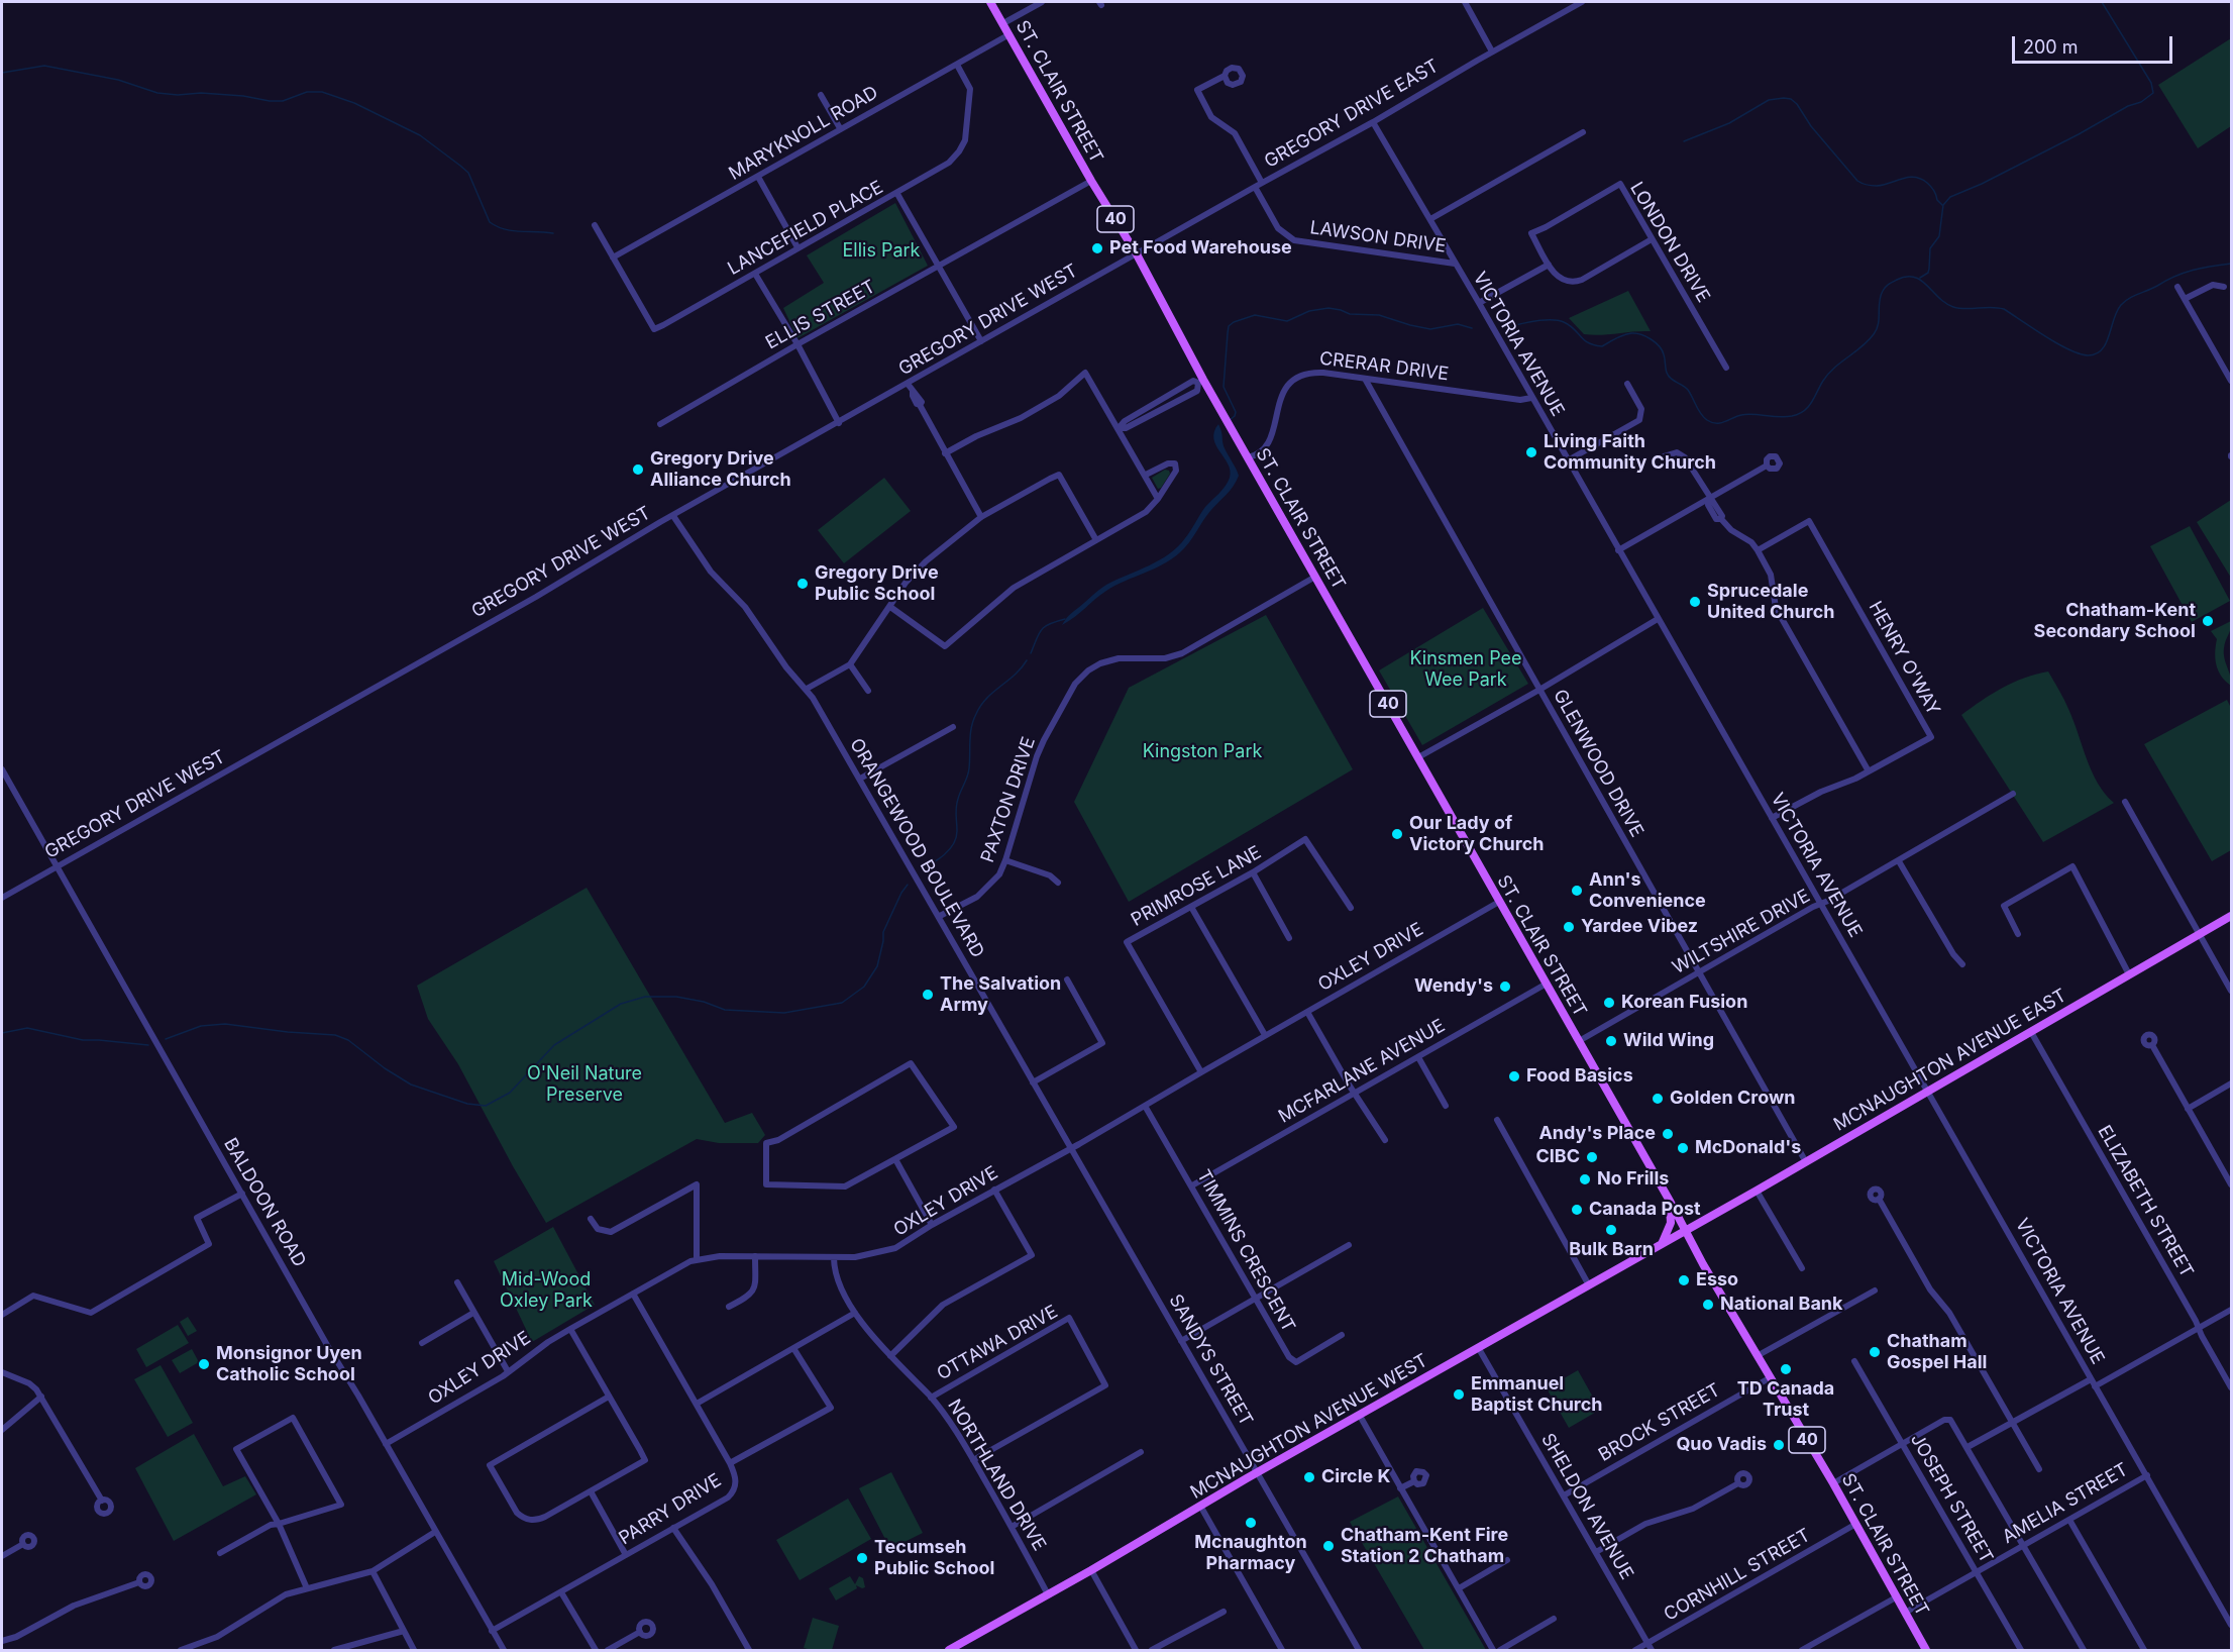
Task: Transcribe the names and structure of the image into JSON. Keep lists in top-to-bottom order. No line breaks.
{"streets":{"main road":["ST. CLAIR STREET","40","MCNAUGHTON AVENUE EAST","MCNAUGHTON AVENUE WEST"],"street":["GREGORY DRIVE EAST","MARYKNOLL ROAD","LANCEFIELD PLACE","LAWSON DRIVE","LONDON DRIVE","ELLIS STREET","GREGORY DRIVE WEST","VICTORIA AVENUE","CRERAR DRIVE","HENRY O'WAY","GLENWOOD DRIVE","PAXTON DRIVE","ORANGEWOOD BOULEVARD","PRIMROSE LANE","WILTSHIRE DRIVE","OXLEY DRIVE","MCFARLANE AVENUE","ELIZABETH STREET","BALDOON ROAD","TIMMINS CRESCENT","OTTAWA DRIVE","SANDYS STREET","BROCK STREET","NORTHLAND DRIVE","JOSEPH STREET","AMELIA STREET","SHELDON AVENUE","PARRY DRIVE","CORNHILL STREET"]},"crossings":[["ST. CLAIR STREET","GREGORY DRIVE EAST"],["ST. CLAIR STREET","MARYKNOLL ROAD"],["ST. CLAIR STREET","ELLIS STREET"],["ST. CLAIR STREET","GREGORY DRIVE WEST"],["ST. CLAIR STREET","CRERAR DRIVE"],["ST. CLAIR STREET","PAXTON DRIVE"],["ST. CLAIR STREET","WILTSHIRE DRIVE"],["ST. CLAIR STREET","OXLEY DRIVE"],["ST. CLAIR STREET","MCNAUGHTON AVENUE EAST"],["ST. CLAIR STREET","MCFARLANE AVENUE"],["ST. CLAIR STREET","BROCK STREET"],["ST. CLAIR STREET","MCNAUGHTON AVENUE WEST"],["ST. CLAIR STREET","AMELIA STREET"],["ST. CLAIR STREET","CORNHILL STREET"],["GREGORY DRIVE EAST","LAWSON DRIVE"],["GREGORY DRIVE EAST","GREGORY DRIVE WEST"],["GREGORY DRIVE EAST","VICTORIA AVENUE"],["MARYKNOLL ROAD","LANCEFIELD PLACE"],["LAWSON DRIVE","VICTORIA AVENUE"],["GREGORY DRIVE WEST","ORANGEWOOD BOULEVARD"],["GREGORY DRIVE WEST","BALDOON ROAD"],["VICTORIA AVENUE","CRERAR DRIVE"],["VICTORIA AVENUE","HENRY O'WAY"],["VICTORIA AVENUE","WILTSHIRE DRIVE"],["VICTORIA AVENUE","MCNAUGHTON AVENUE EAST"],["VICTORIA AVENUE","AMELIA STREET"],["CRERAR DRIVE","GLENWOOD DRIVE"],["GLENWOOD DRIVE","WILTSHIRE DRIVE"],["GLENWOOD DRIVE","MCNAUGHTON AVENUE EAST"],["PAXTON DRIVE","ORANGEWOOD BOULEVARD"],["ORANGEWOOD BOULEVARD","OXLEY DRIVE"],["ORANGEWOOD BOULEVARD","SANDYS STREET"],["PRIMROSE LANE","OXLEY DRIVE"],["OXLEY DRIVE","BALDOON ROAD"],["OXLEY DRIVE","TIMMINS CRESCENT"],["OXLEY DRIVE","SANDYS STREET"],["OXLEY DRIVE","NORTHLAND DRIVE"],["OXLEY DRIVE","PARRY DRIVE"],["MCNAUGHTON AVENUE EAST","ELIZABETH STREET"],["MCNAUGHTON AVENUE EAST","MCNAUGHTON AVENUE WEST"],["MCFARLANE AVENUE","TIMMINS CRESCENT"],["BALDOON ROAD","PARRY DRIVE"],["OTTAWA DRIVE","NORTHLAND DRIVE"],["SANDYS STREET","MCNAUGHTON AVENUE WEST"],["BROCK STREET","SHELDON AVENUE"],["MCNAUGHTON AVENUE WEST","NORTHLAND DRIVE"],["MCNAUGHTON AVENUE WEST","SHELDON AVENUE"],["JOSEPH STREET","AMELIA STREET"],["SHELDON AVENUE","CORNHILL STREET"]],"parks":["Ellis Park","Kinsmen Pee Wee Park","Kingston Park","O'Neil Nature Preserve","Mid-Wood Oxley Park"],"places":["Pet Food Warehouse","Living Faith Community Church","Gregory Drive Alliance Church","Gregory Drive Public School","Sprucedale United Church","Chatham-Kent Secondary School","Our Lady of Victory Church","Ann's Convenience","Yardee Vibez","Wendy's","The Salvation Army","Korean Fusion","Wild Wing","Food Basics","Golden Crown","Andy's Place","McDonald's","CIBC","No Frills","Canada Post","Bulk Barn","Esso","National Bank","Chatham Gospel Hall","Monsignor Uyen Catholic School","TD Canada Trust","Emmanuel Baptist Church","Quo Vadis","Circle K","Mcnaughton Pharmacy","Chatham-Kent Fire Station 2 Chatham","Tecumseh Public School"],"scale_bar":"200 m"}
